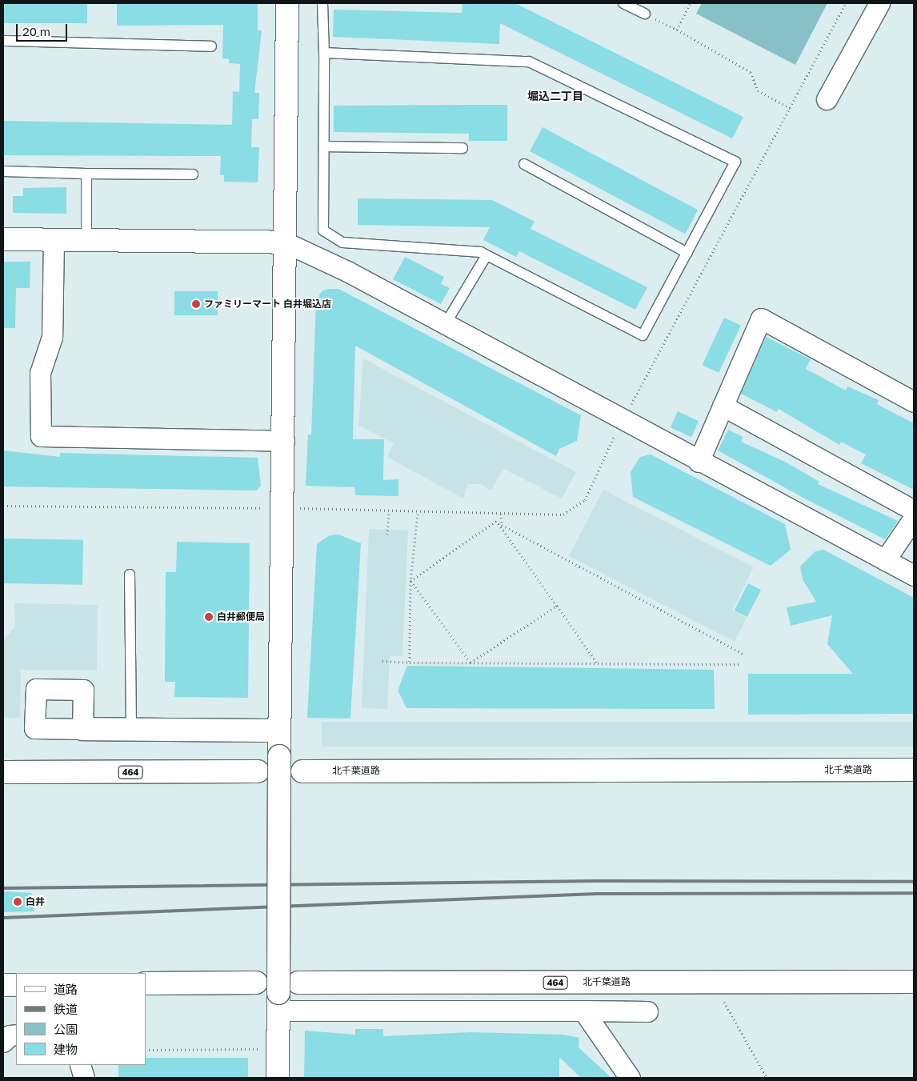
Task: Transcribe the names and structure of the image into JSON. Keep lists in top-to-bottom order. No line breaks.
{"streets":{"main road":["北千葉道路","464"]},"districts":["堀込二丁目"],"places":["ファミリーマート 白井堀込店","白井郵便局","白井"],"legend":["道路","鉄道","公園","建物"],"scale_bar":"20 m"}
